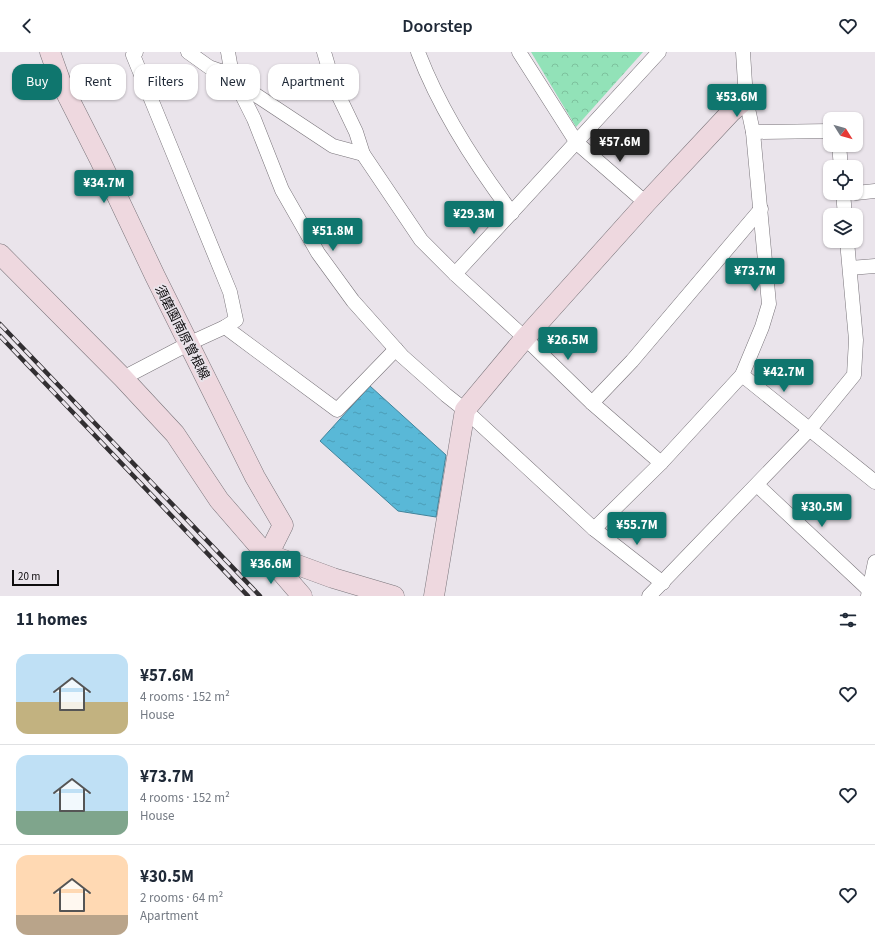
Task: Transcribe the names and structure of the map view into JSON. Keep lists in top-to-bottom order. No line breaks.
{"streets":{"street":["須磨園南原曽根線"]},"scale_bar":"20 m","north":"bottom right","page":{"header":"Doorstep","chip":["Buy","Rent","Filters","New","Apartment"],"price":["¥53.6M","¥57.6M","¥34.7M","¥29.3M","¥51.8M","¥73.7M","¥26.5M","¥42.7M","¥30.5M","¥55.7M","¥36.6M"],"scale":"20 m","heading":"11 homes","list":[{"name":"¥57.6M","note":"4 rooms · 152 m² · House"},{"name":"¥73.7M","note":"4 rooms · 152 m² · House"},{"name":"¥30.5M","note":"2 rooms · 64 m² · Apartment"}]}}
